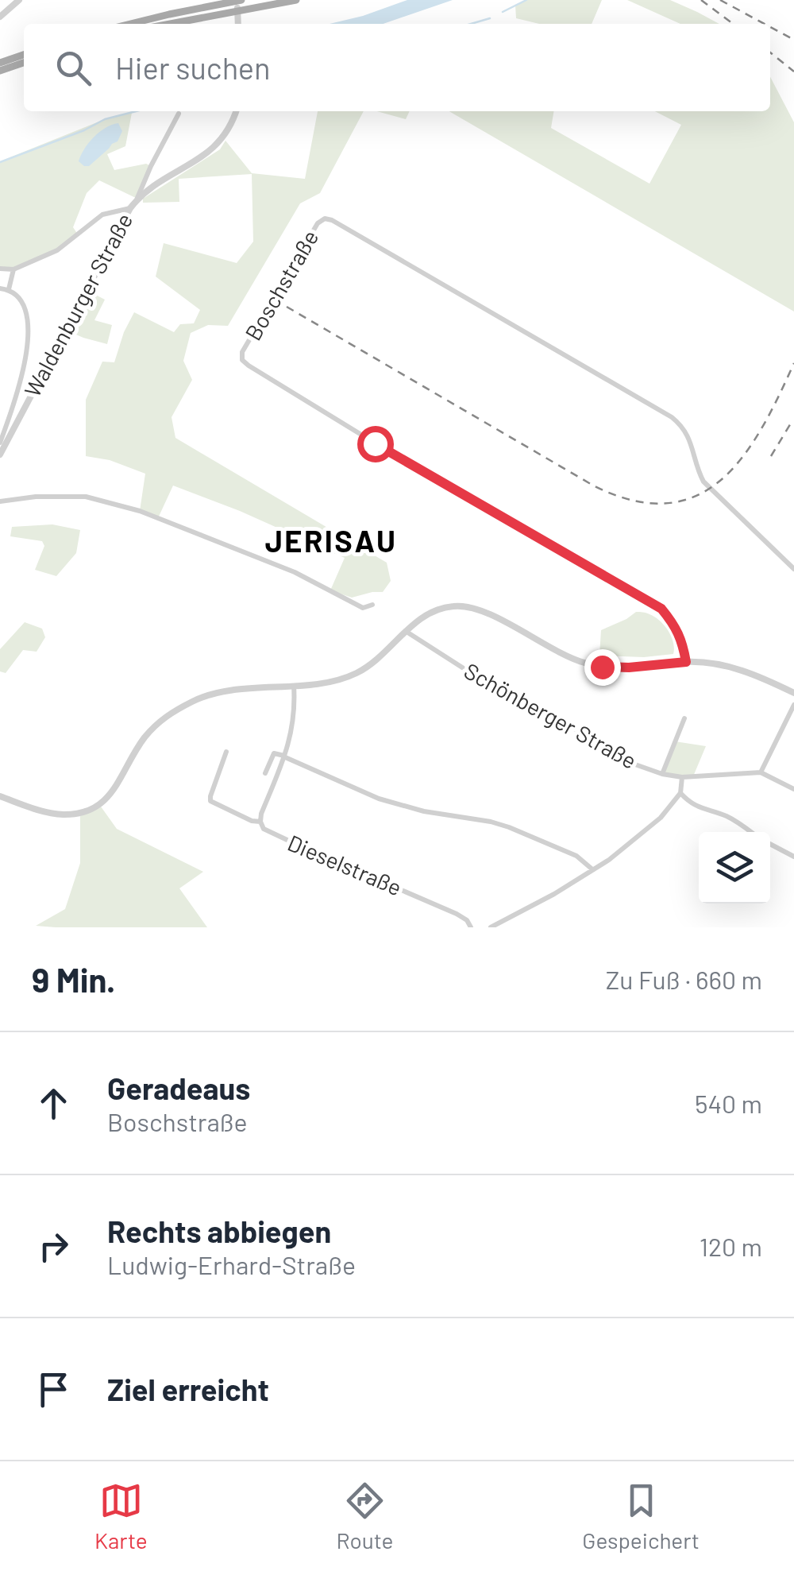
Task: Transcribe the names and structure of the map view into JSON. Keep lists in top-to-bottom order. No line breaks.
{"streets":{"street":["Boschstraße","Waldenburger Straße","Schönberger Straße","Dieselstraße"]},"districts":["JERISAU"],"page":{"search":"Hier suchen","heading":["9 Min.","Zu Fuß · 660 m"],"list":[["Geradeaus","Boschstraße","540 m"],["Rechts abbiegen","Ludwig-Erhard-Straße","120 m"],"Ziel erreicht"],"nav":["Karte","Route","Gespeichert"]}}
